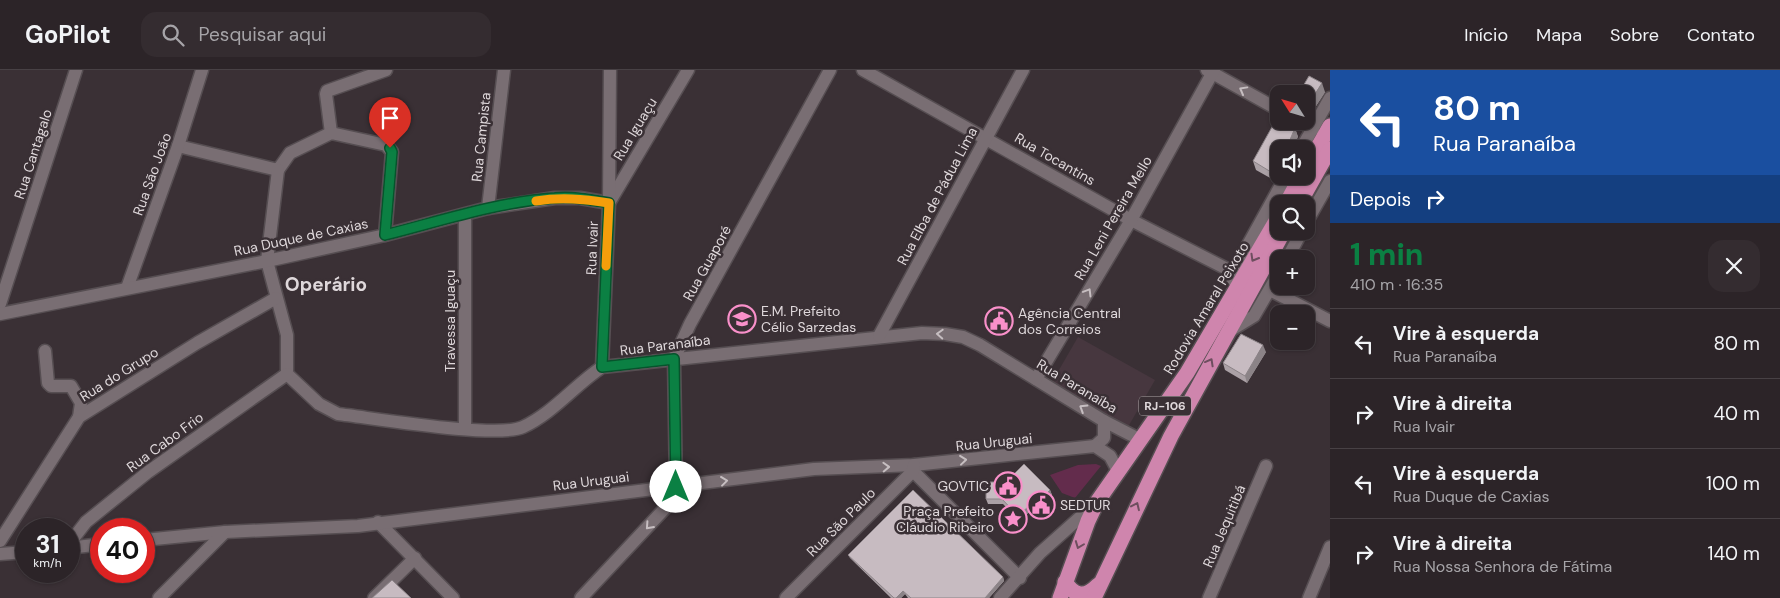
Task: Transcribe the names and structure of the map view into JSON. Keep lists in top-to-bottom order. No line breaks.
{"streets":{"highway":["Rodovia Amaral Peixoto","RJ-106"],"street":["Rua Iguaçu","Rua Campista","Rua Cantagalo","Rua Tocantins","Rua São João","Rua Elba de Pádua Lima","Rua Leni Pereira Mello","Rua Duque de Caxias","Rua Ivair","Rua Guaporé","Travessa Iguaçu","Rua Paranaíba","Rua do Grupo","Rua Cabo Frio","Rua Uruguai","Rua São Paulo","Rua Jequitibá"]},"crossings":[["Rua Iguaçu","Rua Duque de Caxias"],["Rua Iguaçu","Rua Ivair"],["Rua Campista","Rua Duque de Caxias"],["Rua Tocantins","Rua Elba de Pádua Lima"],["Rua Tocantins","Rua Leni Pereira Mello"],["Rua São João","Rua Duque de Caxias"],["Rua Elba de Pádua Lima","Rua Paranaíba"],["Rua Leni Pereira Mello","Rua Paranaíba"],["Rua Duque de Caxias","Rua Ivair"],["Rua Duque de Caxias","Travessa Iguaçu"],["Rua Ivair","Rua Paranaíba"],["Rua Guaporé","Rua Paranaíba"],["Rua Guaporé","Rua Uruguai"],["Rodovia Amaral Peixoto","Rua Paranaíba"],["Travessa Iguaçu","Rua Paranaíba"],["Rua Paranaíba","Rua Cabo Frio"],["Rua Uruguai","Rua São Paulo"]],"one_way":["Rua Leni Pereira Mello","Rua Uruguai"],"districts":["Operário"],"places":{"school or university":["E.M. Prefeito Célio Sarzedas"],"public building":["Agência Central dos Correios","GOVTIC","SEDTUR"],"place":["Praça Prefeito Cláudio Ribeiro"]},"north":"top left","page":{"header":"GoPilot","search":"Pesquisar aqui","nav":["Início","Mapa","Sobre","Contato"],"turn":["80 m","Rua Paranaíba"],"map_buttons":["+","−"],"then":"Depois","heading":["1 min","410 m · 16:35"],"list":[{"name":"Vire à esquerda","note":"Rua Paranaíba","value":"80 m"},{"name":"Vire à direita","note":"Rua Ivair","value":"40 m"},{"name":"Vire à esquerda","note":"Rua Duque de Caxias","value":"100 m"},{"name":"Vire à direita","note":"Rua Nossa Senhora de Fátima","value":"140 m"}],"speed":"31 km/h","limit":"40"}}
